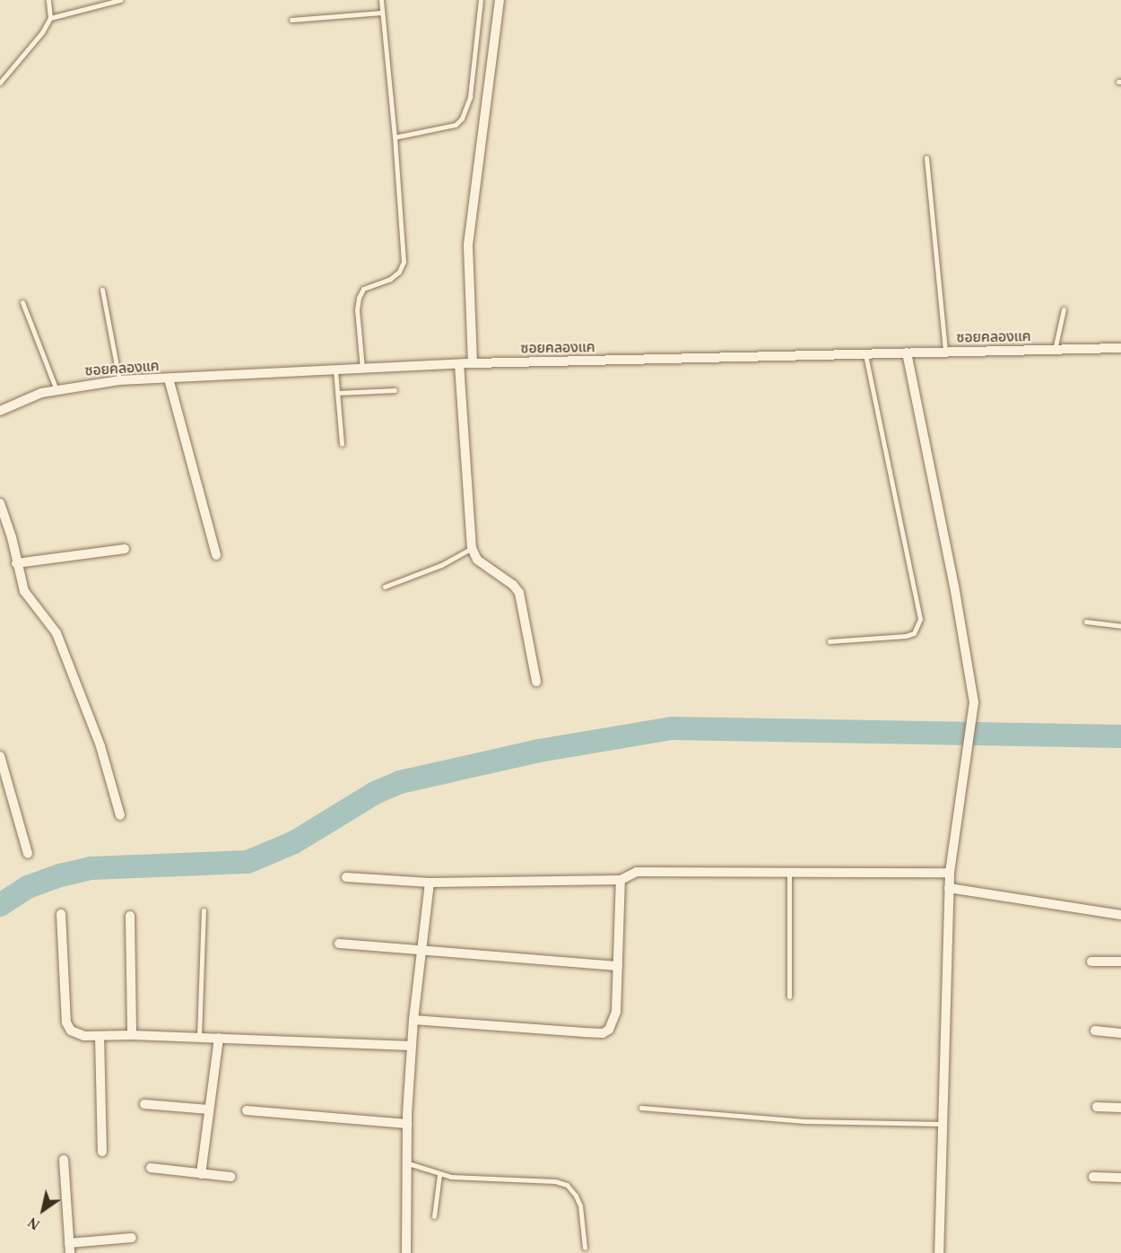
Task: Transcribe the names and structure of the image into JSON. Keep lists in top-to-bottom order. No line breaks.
{"streets":{"street":["ซอยคลองแค"]},"north":"bottom left"}
